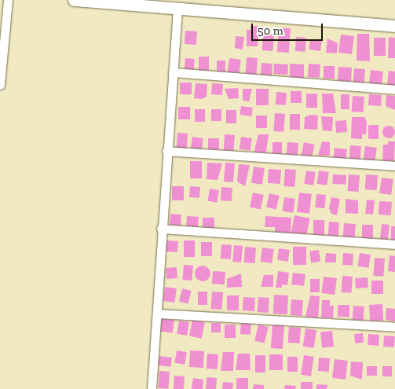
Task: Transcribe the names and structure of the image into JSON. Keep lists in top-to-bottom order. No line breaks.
{"scale_bar":"50 m"}
